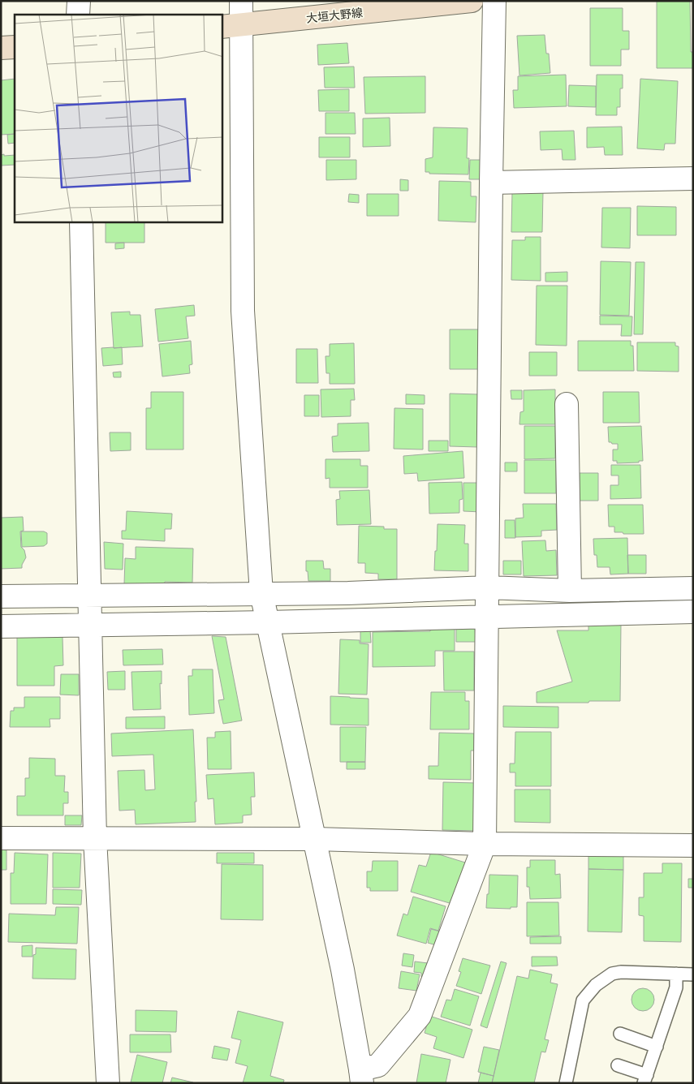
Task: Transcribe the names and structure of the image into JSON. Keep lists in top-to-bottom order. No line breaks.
{"streets":{"main road":["大垣大野線"]}}
